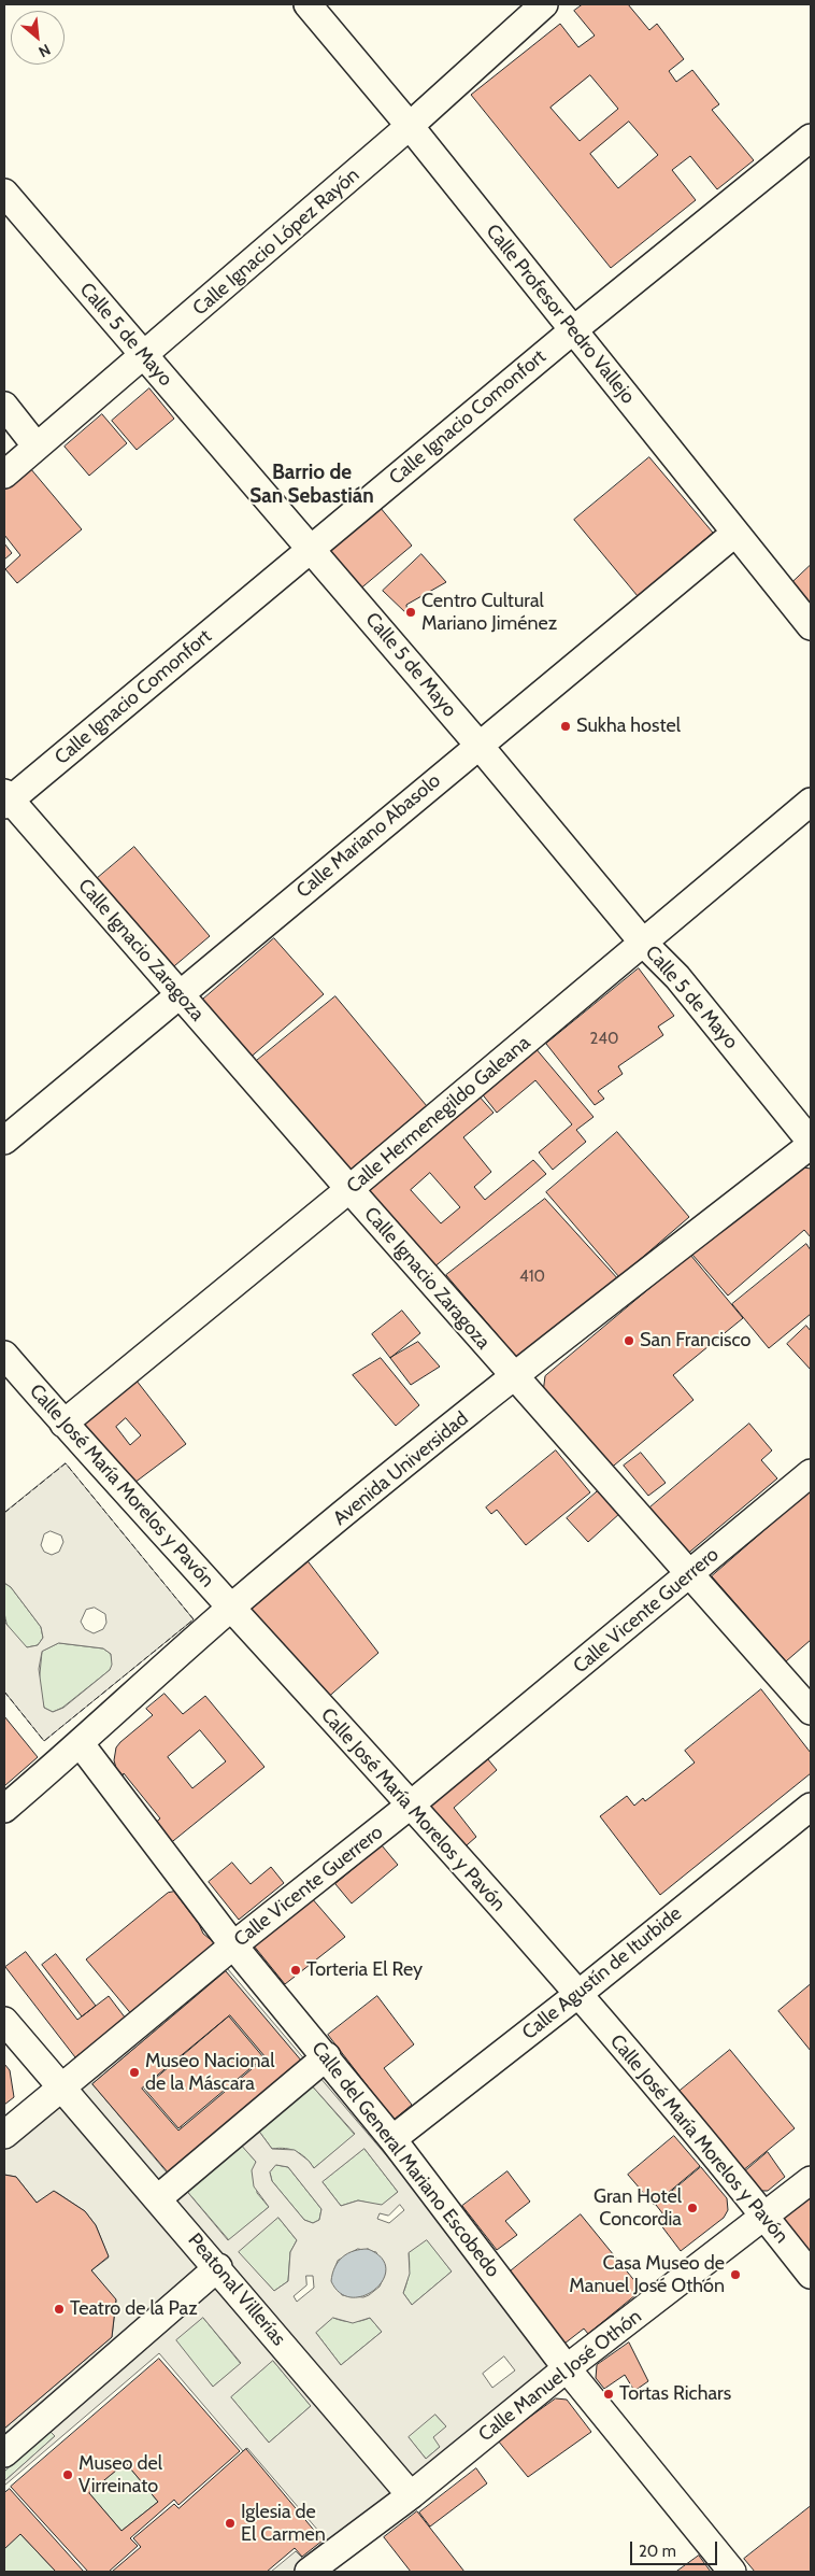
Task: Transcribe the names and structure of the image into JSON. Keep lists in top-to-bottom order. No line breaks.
{"streets":{"street":["Calle Ignacio López Rayón","Calle Profesor Pedro Vallejo","Calle 5 de Mayo","Calle Ignacio Comonfort","Calle Mariano Abasolo","Calle Ignacio Zaragoza","Calle Hermenegildo Galeana","Avenida Universidad","Calle José María Morelos y Pavón","Calle Vicente Guerrero","Calle Agustín de Iturbide","Calle del General Mariano Escobedo","Peatonal Villerías","Calle Manuel José Othón"]},"crossings":[["Calle Ignacio López Rayón","Calle Profesor Pedro Vallejo"],["Calle Ignacio López Rayón","Calle 5 de Mayo"],["Calle Profesor Pedro Vallejo","Calle Ignacio Comonfort"],["Calle Profesor Pedro Vallejo","Calle Mariano Abasolo"],["Calle 5 de Mayo","Calle Ignacio Comonfort"],["Calle 5 de Mayo","Calle Mariano Abasolo"],["Calle 5 de Mayo","Calle Hermenegildo Galeana"],["Calle 5 de Mayo","Avenida Universidad"],["Calle Ignacio Comonfort","Calle Ignacio Zaragoza"],["Calle Mariano Abasolo","Calle Ignacio Zaragoza"],["Calle Ignacio Zaragoza","Calle Hermenegildo Galeana"],["Calle Ignacio Zaragoza","Avenida Universidad"],["Calle Ignacio Zaragoza","Calle Vicente Guerrero"],["Calle Hermenegildo Galeana","Calle José María Morelos y Pavón"],["Avenida Universidad","Calle José María Morelos y Pavón"],["Avenida Universidad","Calle del General Mariano Escobedo"],["Calle José María Morelos y Pavón","Calle Vicente Guerrero"],["Calle José María Morelos y Pavón","Calle Agustín de Iturbide"],["Calle José María Morelos y Pavón","Calle Manuel José Othón"],["Calle Vicente Guerrero","Calle del General Mariano Escobedo"],["Calle Vicente Guerrero","Peatonal Villerías"],["Calle Agustín de Iturbide","Calle del General Mariano Escobedo"],["Calle del General Mariano Escobedo","Calle Manuel José Othón"],["Peatonal Villerías","Calle Manuel José Othón"]],"districts":["Barrio de San Sebastián"],"places":["Centro Cultural Mariano Jiménez","Sukha hostel","San Francisco","Torteria El Rey","Museo Nacional de la Máscara","Gran Hotel Concordia","Casa Museo de Manuel José Othón","Teatro de la Paz","Tortas Richars","Museo del Virreinato","Iglesia de El Carmen"],"house_numbers":["240","410"],"scale_bar":"20 m","north":"bottom right"}
